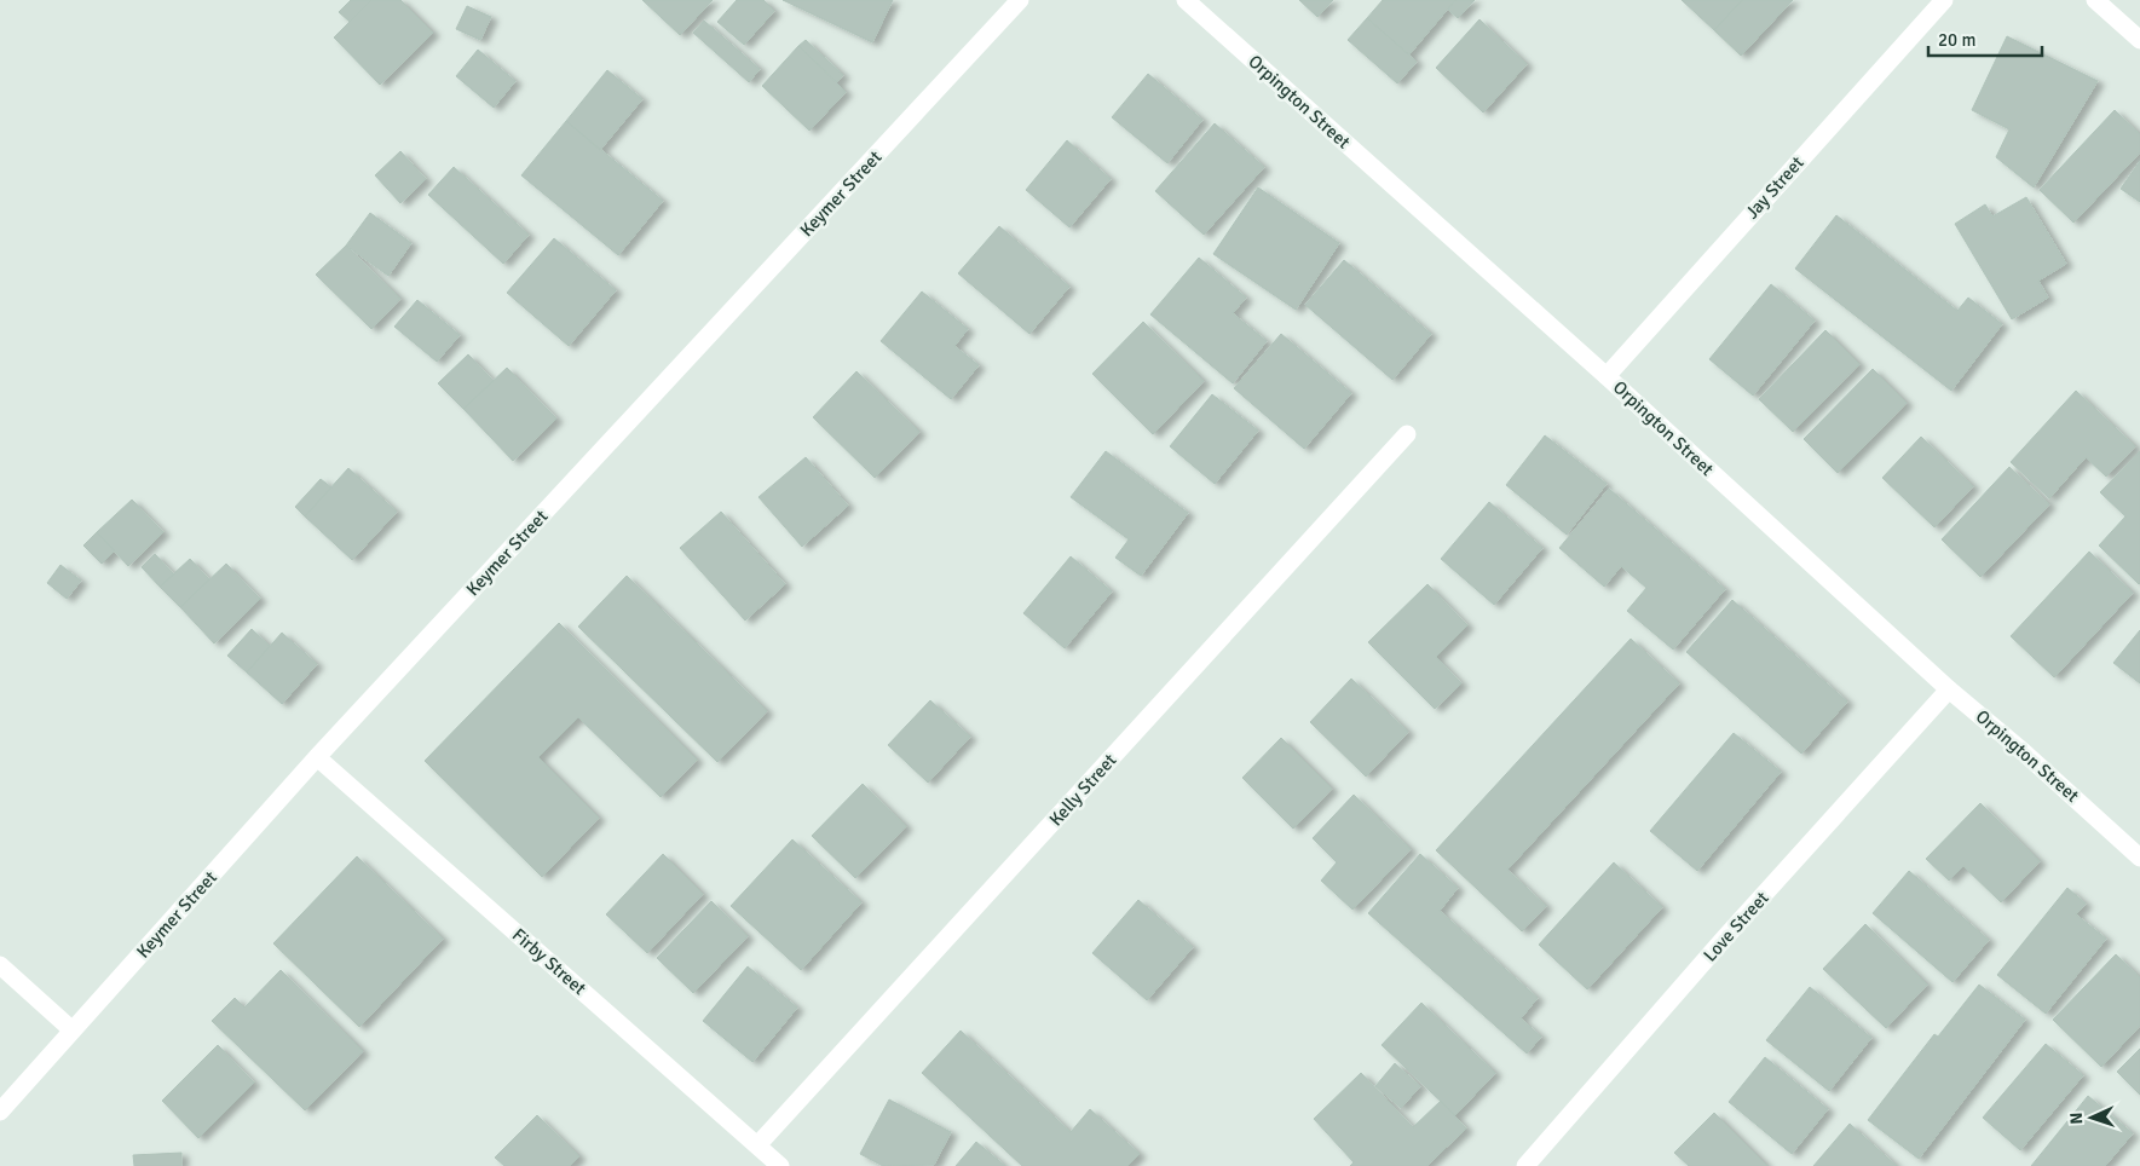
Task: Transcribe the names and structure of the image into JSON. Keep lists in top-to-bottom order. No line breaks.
{"streets":{"street":["Orpington Street","Jay Street","Keymer Street","Kelly Street","Love Street","Firby Street"]},"crossings":[["Orpington Street","Jay Street"],["Orpington Street","Love Street"],["Keymer Street","Firby Street"],["Kelly Street","Firby Street"]],"scale_bar":"20 m","north":"left"}
